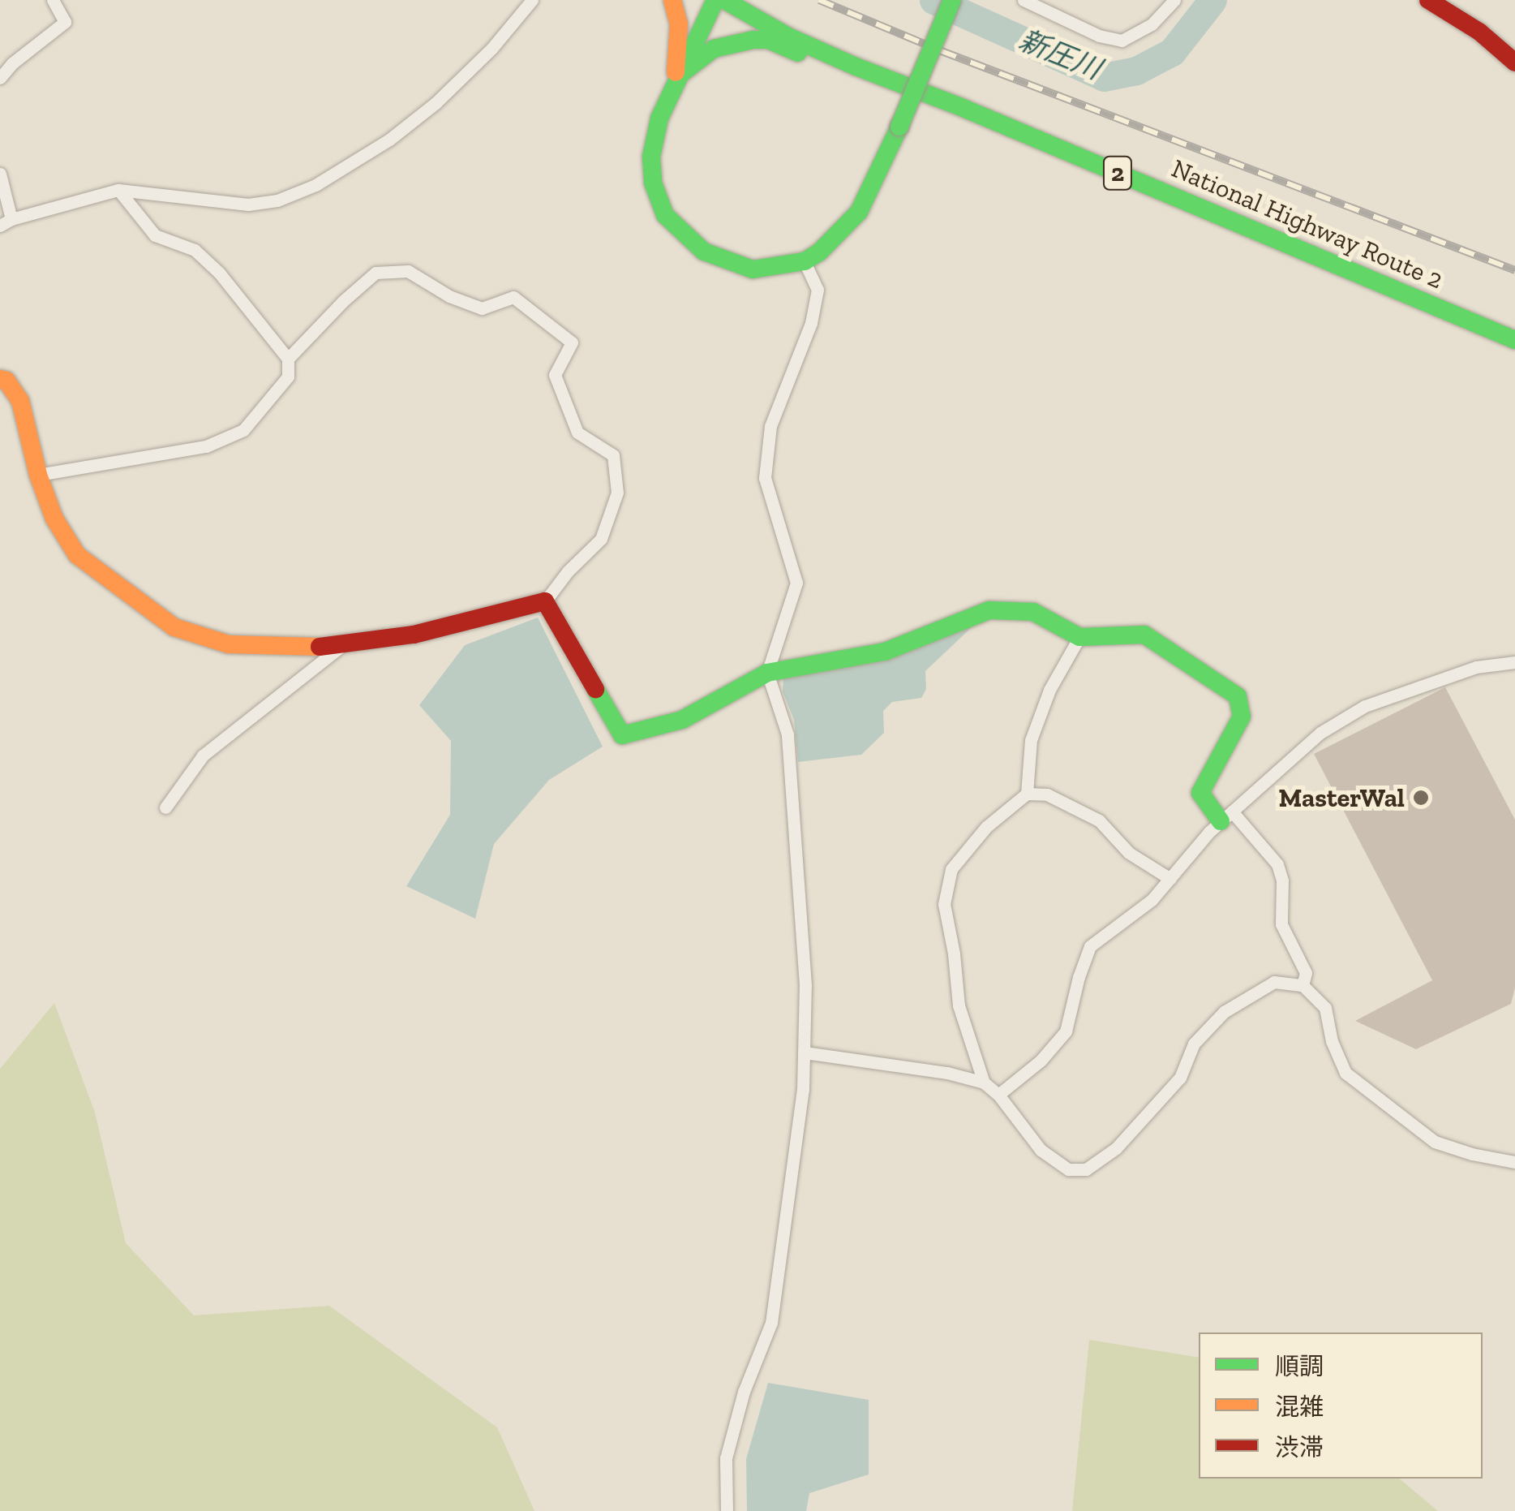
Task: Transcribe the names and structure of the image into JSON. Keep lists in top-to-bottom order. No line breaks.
{"streets":{"main road":["2","National Highway Route 2"]},"water":["新圧川"],"places":["MasterWal"],"legend":["順調","混雑","渋滞"]}
